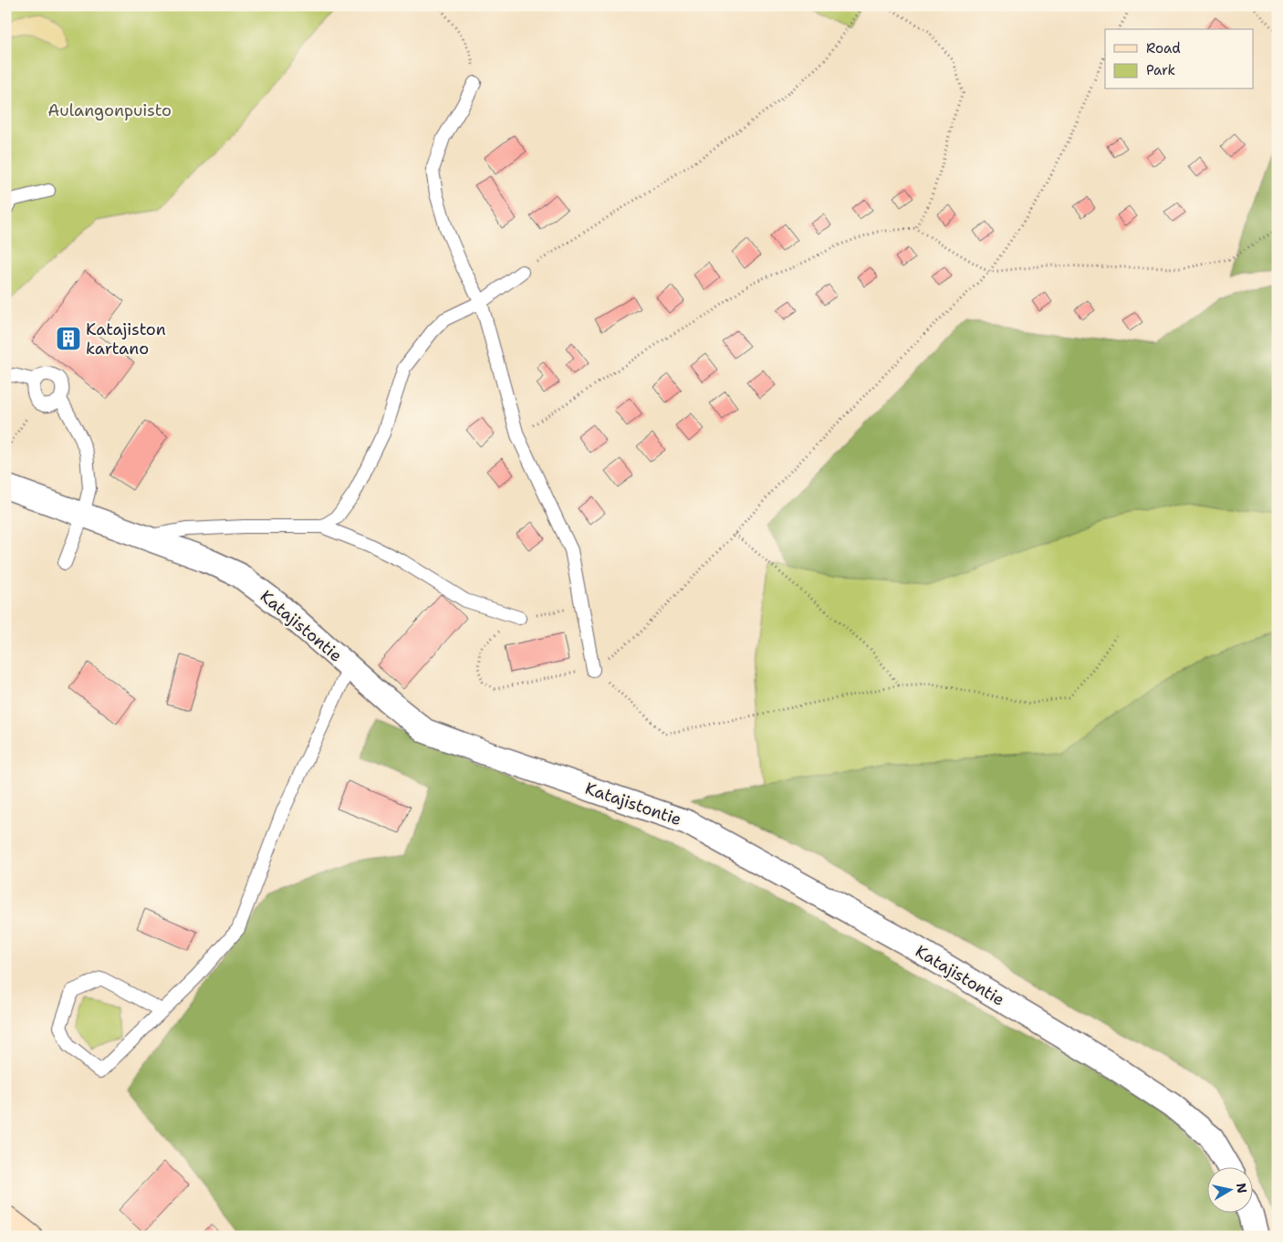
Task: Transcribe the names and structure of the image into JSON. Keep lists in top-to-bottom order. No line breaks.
{"streets":{"street":["Katajistontie"]},"parks":["Aulangonpuisto"],"places":{"building":["Katajiston kartano"]},"legend":["Road","Park"],"north":"right"}
